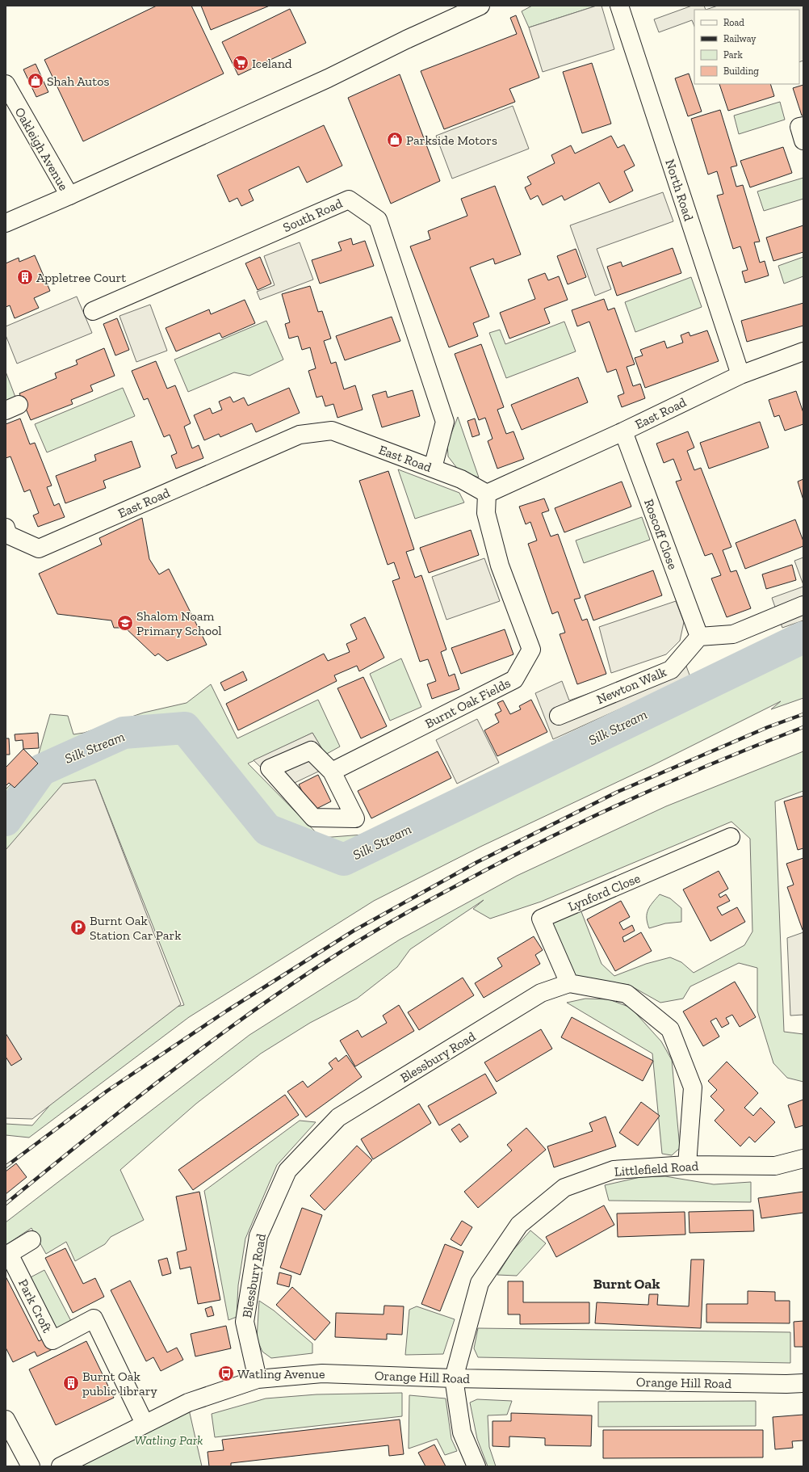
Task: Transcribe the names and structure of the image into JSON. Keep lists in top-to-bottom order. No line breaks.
{"streets":{"street":["Oakleigh Avenue","North Road","South Road","East Road","Roscoff Close","Newton Walk","Burnt Oak Fields","Lynford Close","Blessbury Road","Littlefield Road","Park Croft","Orange Hill Road"]},"crossings":[["North Road","East Road"],["South Road","East Road"],["East Road","Roscoff Close"],["East Road","Burnt Oak Fields"],["Roscoff Close","Newton Walk"],["Lynford Close","Blessbury Road"],["Blessbury Road","Littlefield Road"],["Blessbury Road","Orange Hill Road"],["Littlefield Road","Orange Hill Road"],["Park Croft","Orange Hill Road"]],"districts":["Burnt Oak"],"water":["Silk Stream"],"parks":["Watling Park"],"places":{"supermarket":["Iceland"],"shop":["Shah Autos","Parkside Motors"],"building":["Appletree Court","Burnt Oak public library"],"school or university":["Shalom Noam Primary School"],"parking":["Burnt Oak Station Car Park"],"bus stop":["Watling Avenue"]},"legend":["Road","Railway","Park","Building"]}
